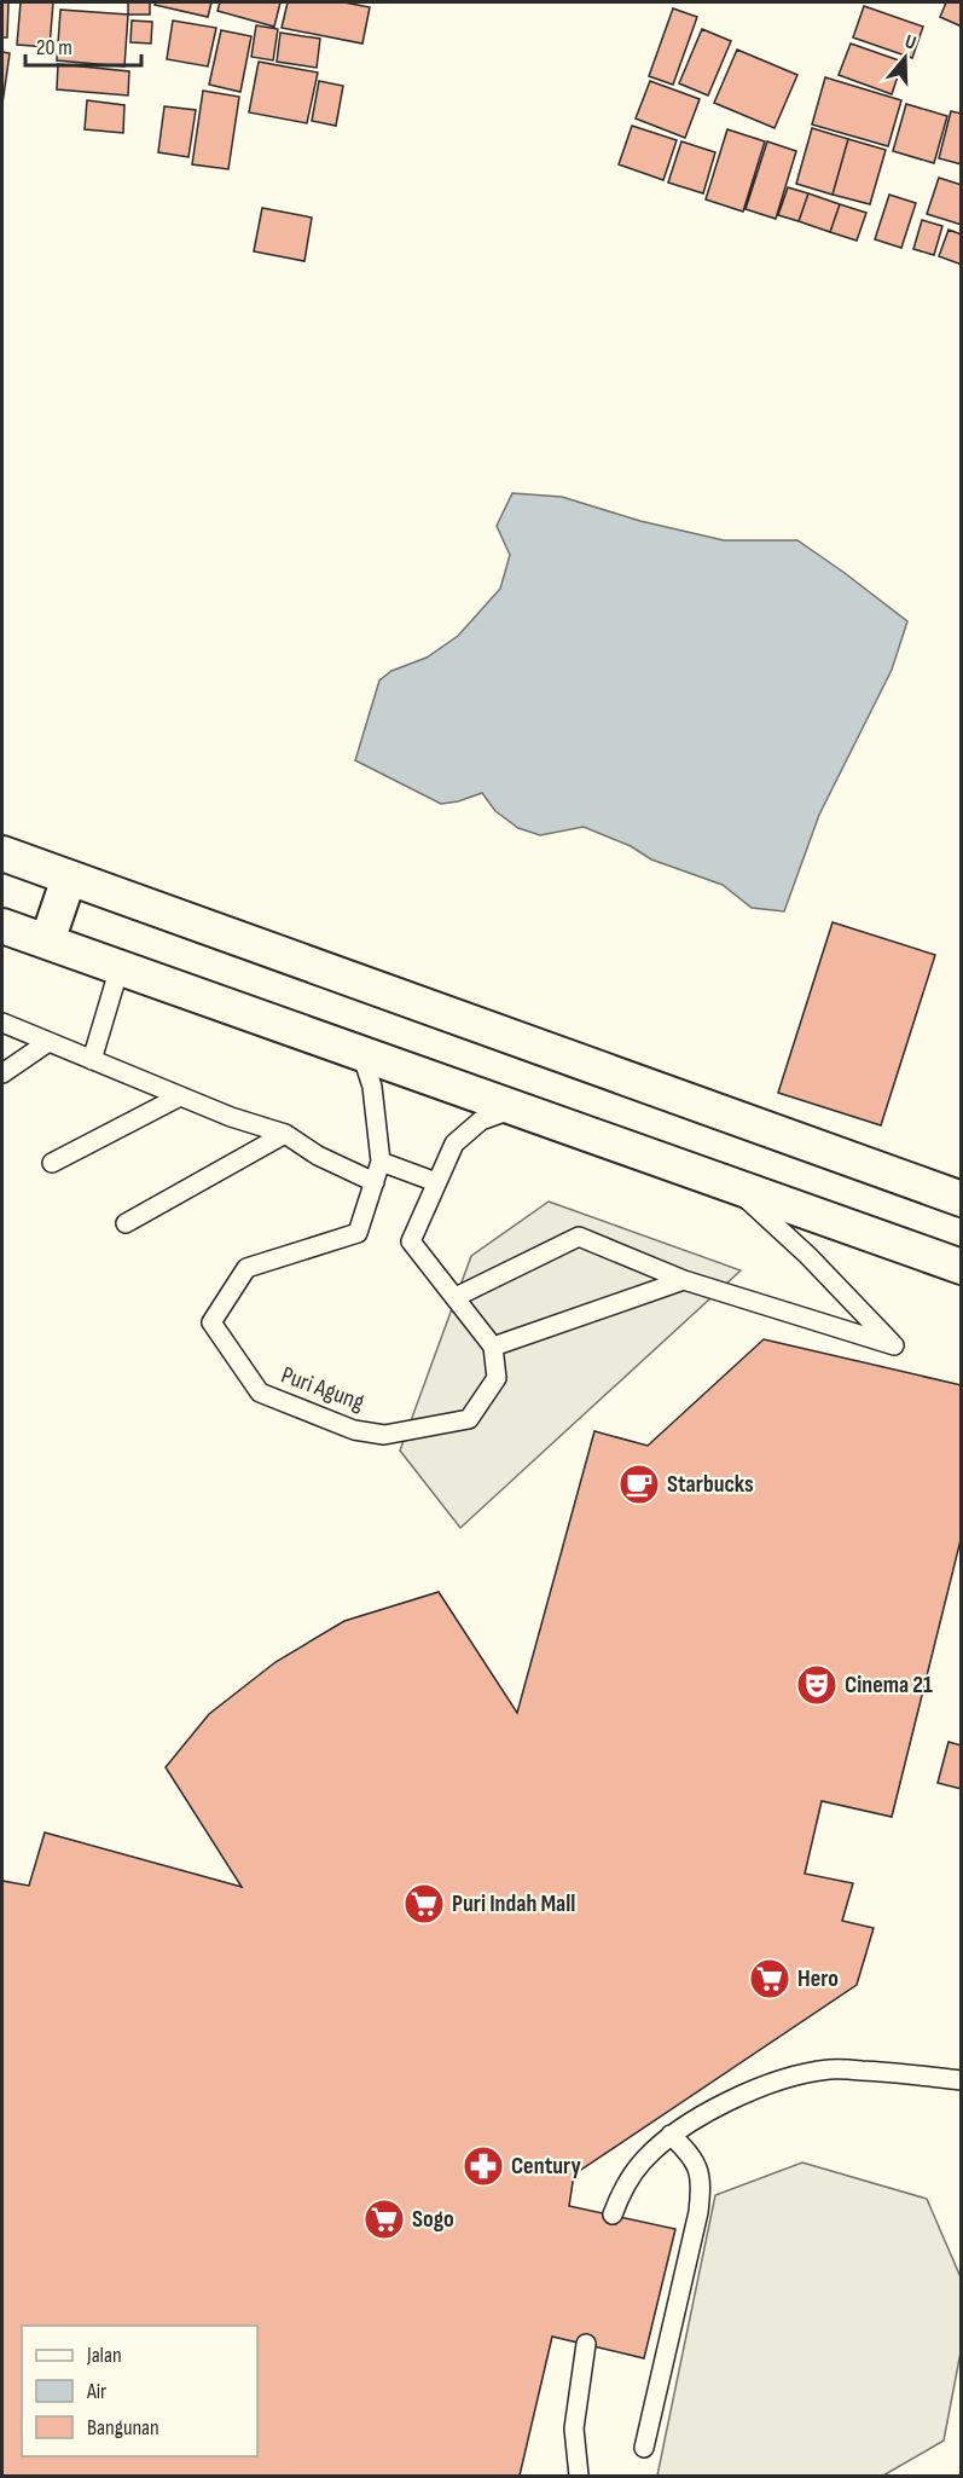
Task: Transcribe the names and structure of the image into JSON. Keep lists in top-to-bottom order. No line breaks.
{"streets":{"lane":["Puri Agung"]},"places":{"cafe":["Starbucks"],"theatre":["Cinema 21"],"supermarket":["Puri Indah Mall","Hero","Sogo"],"pharmacy":["Century"]},"legend":["Jalan","Air","Bangunan"],"scale_bar":"20 m","north":"top"}
